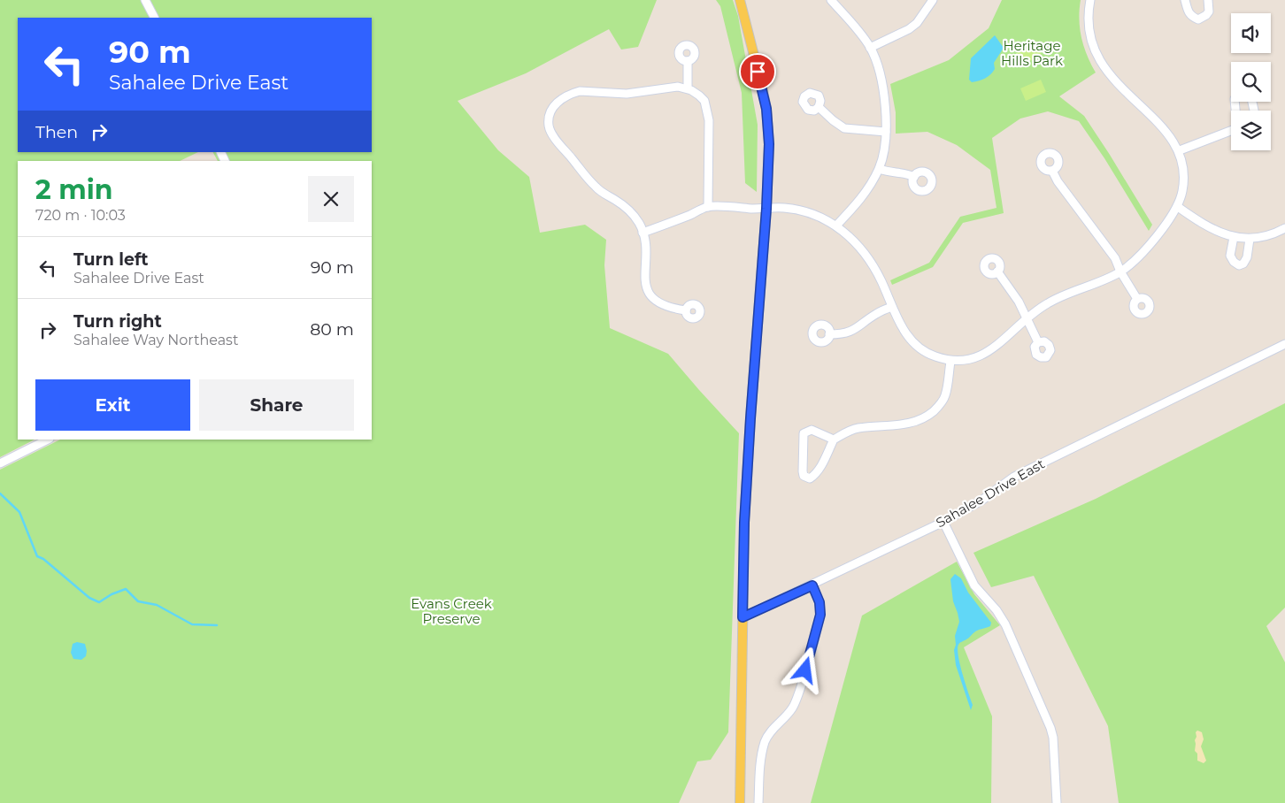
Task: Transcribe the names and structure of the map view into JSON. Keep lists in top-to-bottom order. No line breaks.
{"streets":{"street":["Sahalee Drive East"]},"parks":["Heritage Hills Park","Evans Creek Preserve"],"page":{"turn":["90 m","Sahalee Drive East"],"then":"Then","heading":["2 min","720 m · 10:03"],"list":[{"name":"Turn left","note":"Sahalee Drive East","value":"90 m"},{"name":"Turn right","note":"Sahalee Way Northeast","value":"80 m"}],"buttons":["Exit","Share"]}}
